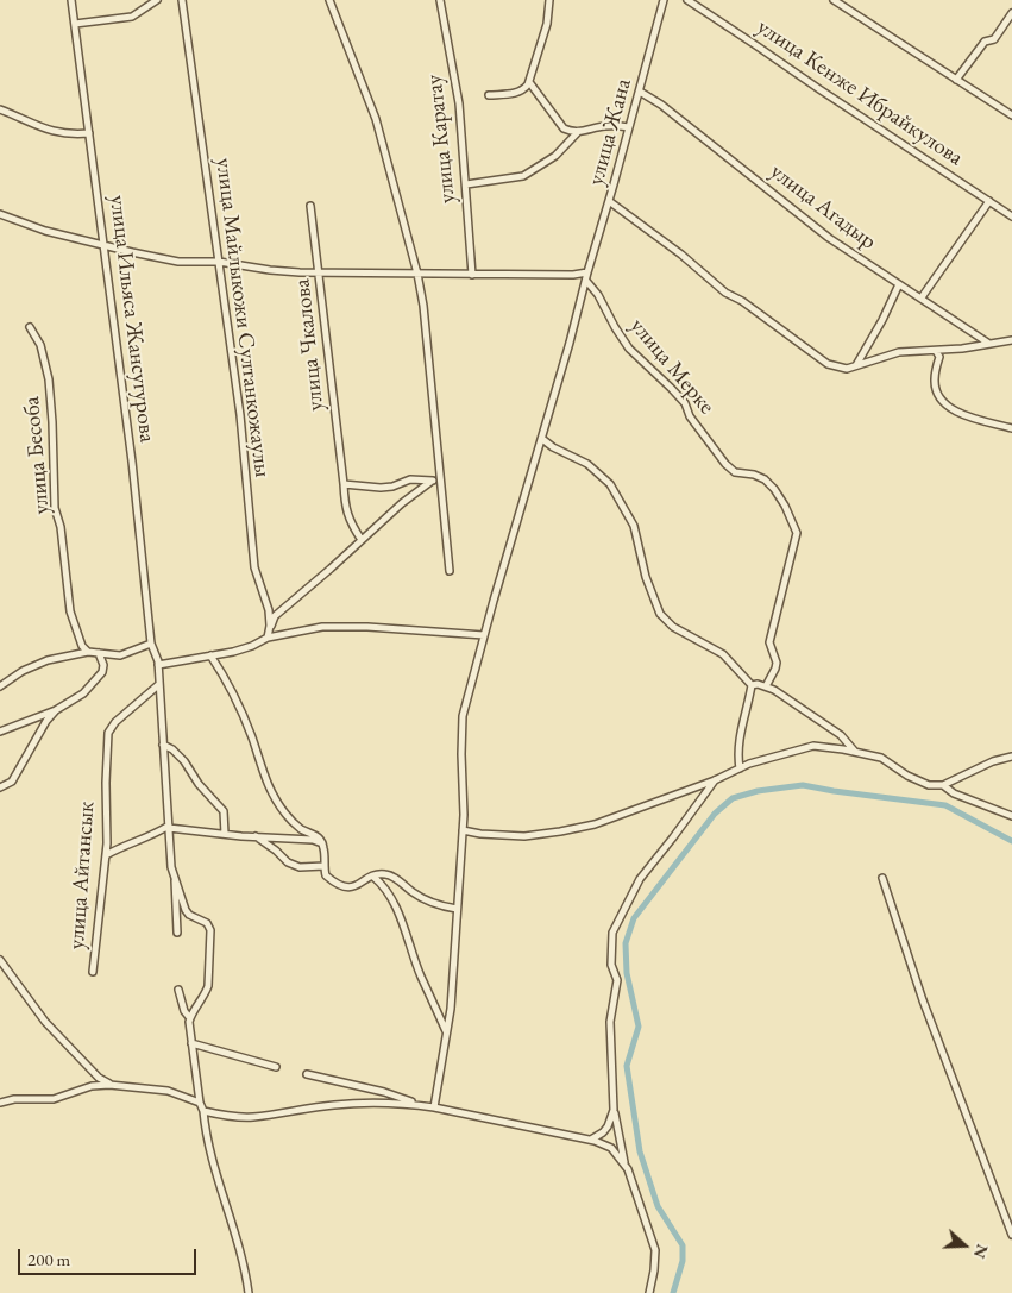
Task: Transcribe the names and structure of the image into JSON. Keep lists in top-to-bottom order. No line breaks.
{"streets":{"street":["улица Кенже Ибрайкулова","улица Жана","улица Каратау","улица Агадыр","улица Майлыкожи Султанкожаулы","улица Ильяса Жансугурова","улица Чкалова","улица Мерке","улица Бесоба","улица Айтансык"]},"crossings":[["улица Жана","улица Агадыр"],["улица Жана","улица Мерке"],["улица Ильяса Жансугурова","улица Айтансык"]],"scale_bar":"200 m","north":"right"}
